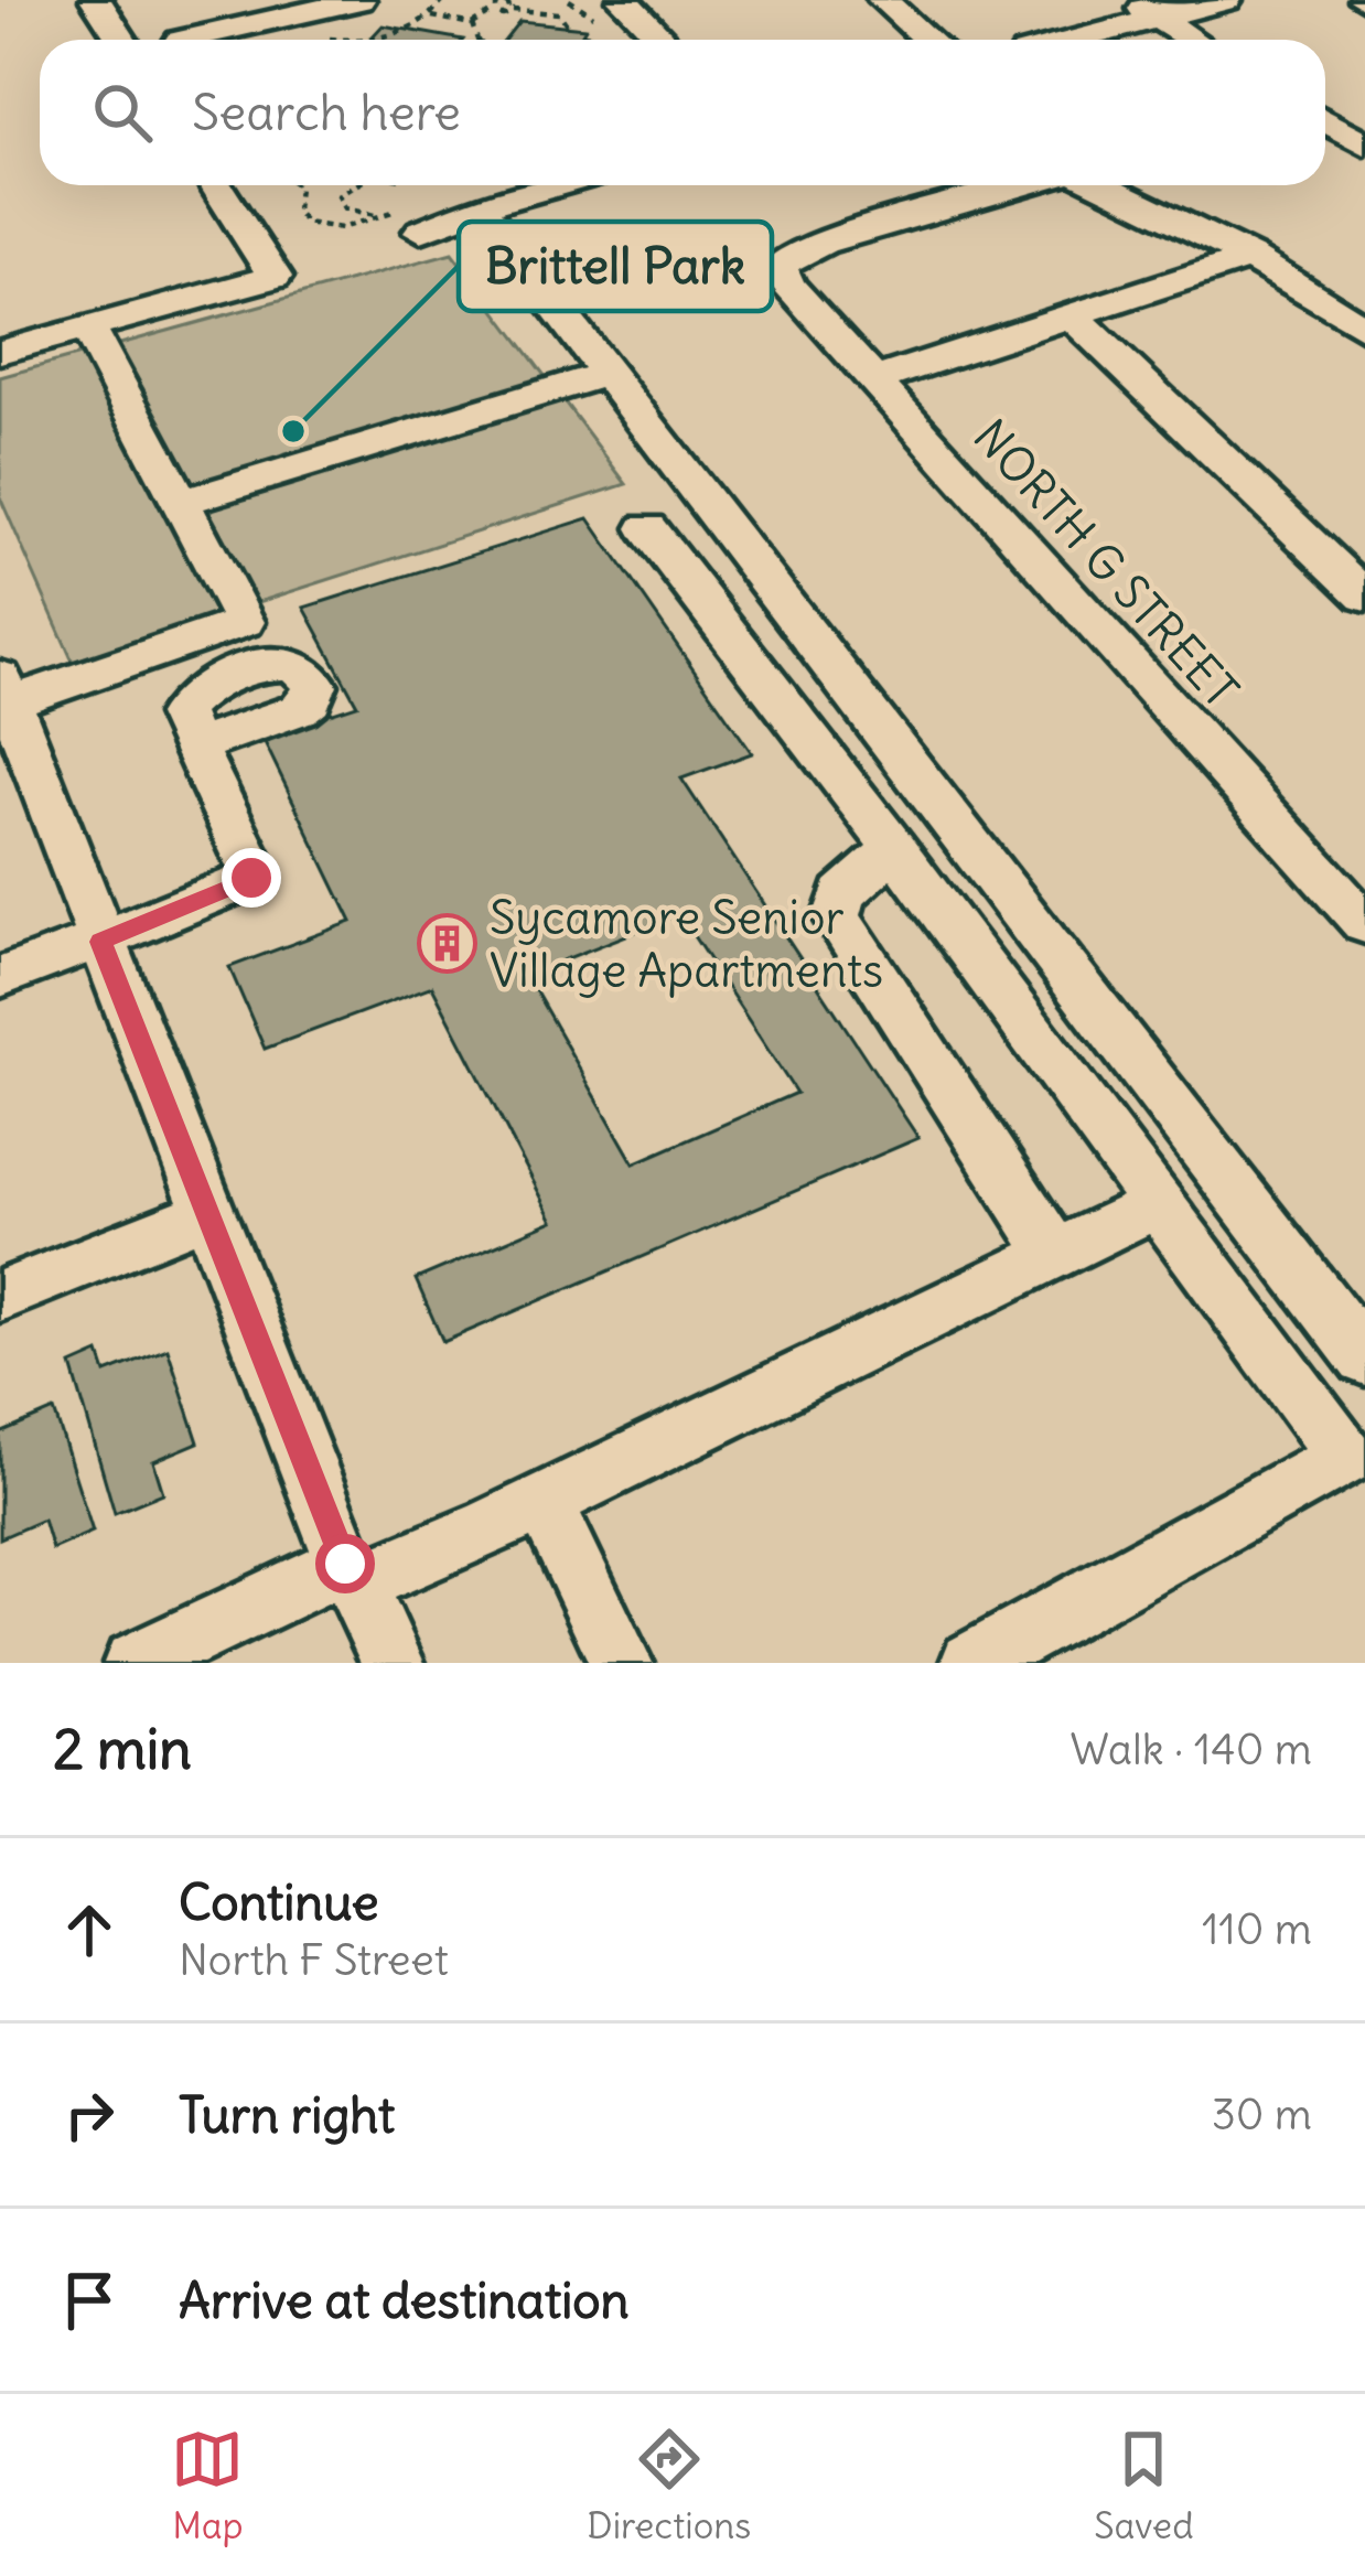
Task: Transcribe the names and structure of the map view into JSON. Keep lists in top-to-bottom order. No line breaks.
{"streets":{"street":["NORTH G STREET"]},"places":{"other":["Brittell Park"],"building":["Sycamore Senior Village Apartments"]},"page":{"search":"Search here","heading":["2 min","Walk · 140 m"],"list":[["Continue","North F Street","110 m"],["Turn right","30 m"],"Arrive at destination"],"nav":["Map","Directions","Saved"]}}
